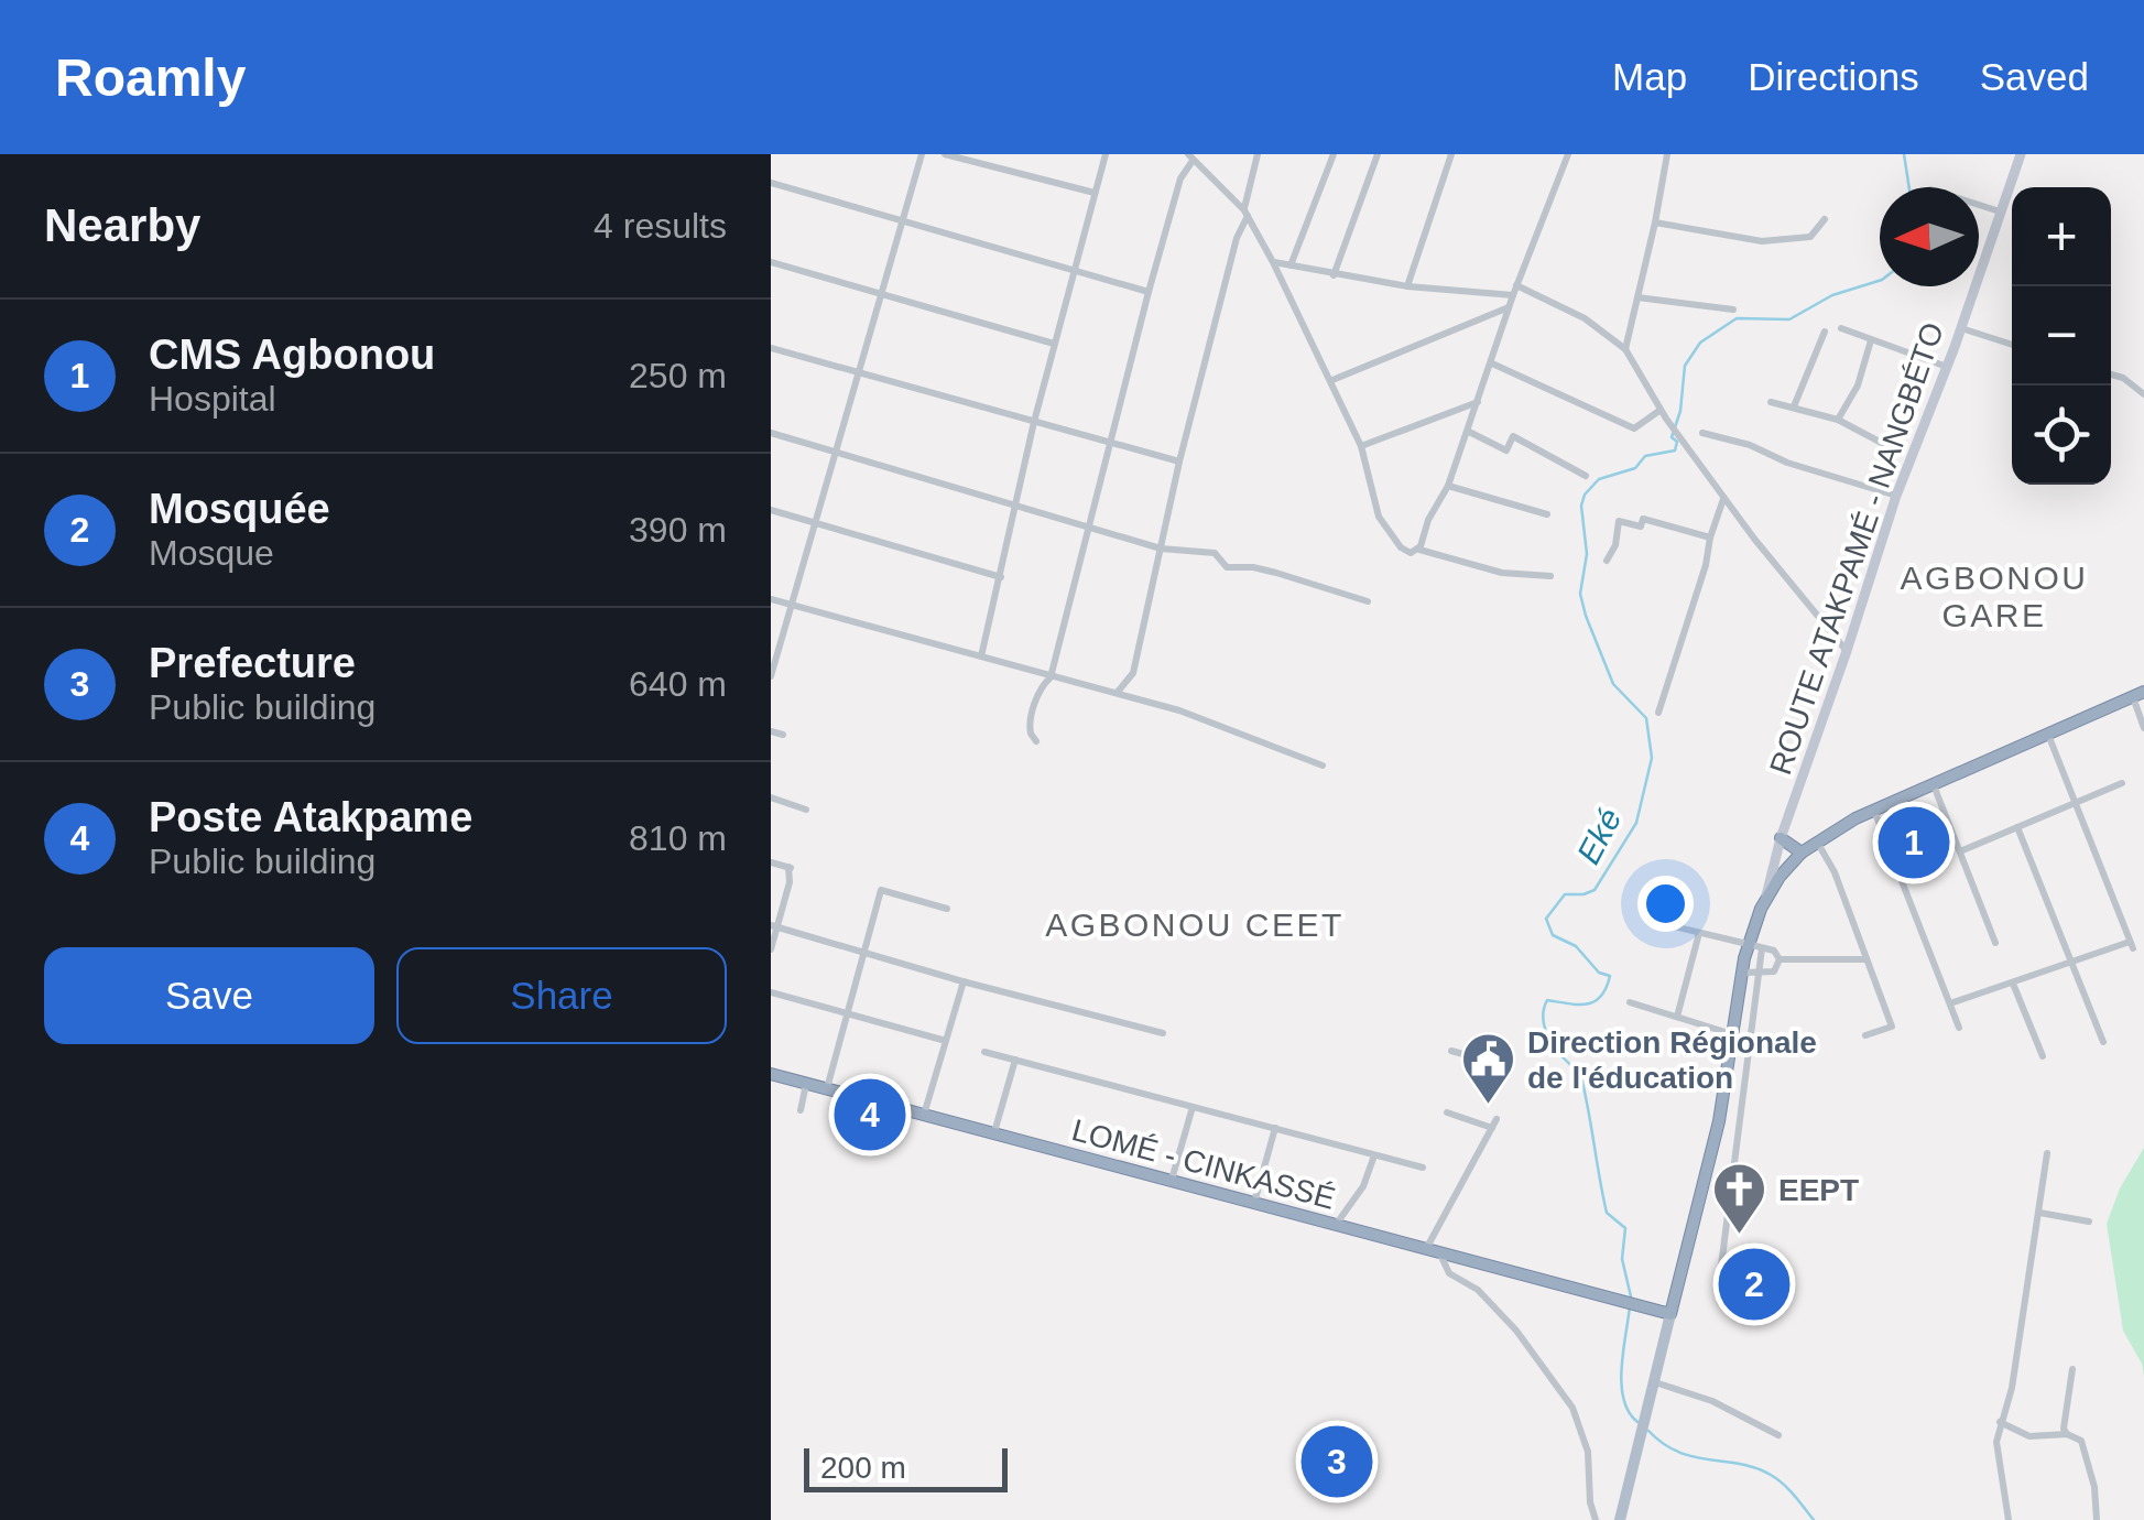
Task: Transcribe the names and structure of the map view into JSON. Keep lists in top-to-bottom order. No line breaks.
{"streets":{"highway":["LOMÉ - CINKASSÉ"],"main road":["ROUTE ATAKPAMÉ - NANGBÉTO"]},"districts":["AGBONOU GARE","AGBONOU CEET"],"water":["Eké"],"places":{"public building":["Direction Régionale de l'éducation"],"church":["EEPT"]},"scale_bar":"200 m","north":"left","page":{"header":"Roamly","nav":["Map","Directions","Saved"],"heading":["Nearby","4 results"],"map_buttons":["+","−"],"list":[{"mark":"1","name":"CMS Agbonou","note":"Hospital","value":"250 m"},{"mark":"2","name":"Mosquée","note":"Mosque","value":"390 m"},{"mark":"3","name":"Prefecture","note":"Public building","value":"640 m"},{"mark":"4","name":"Poste Atakpame","note":"Public building","value":"810 m"}],"pins":["1","4","2","3"],"buttons":["Save","Share"],"scale":"200 m"}}
